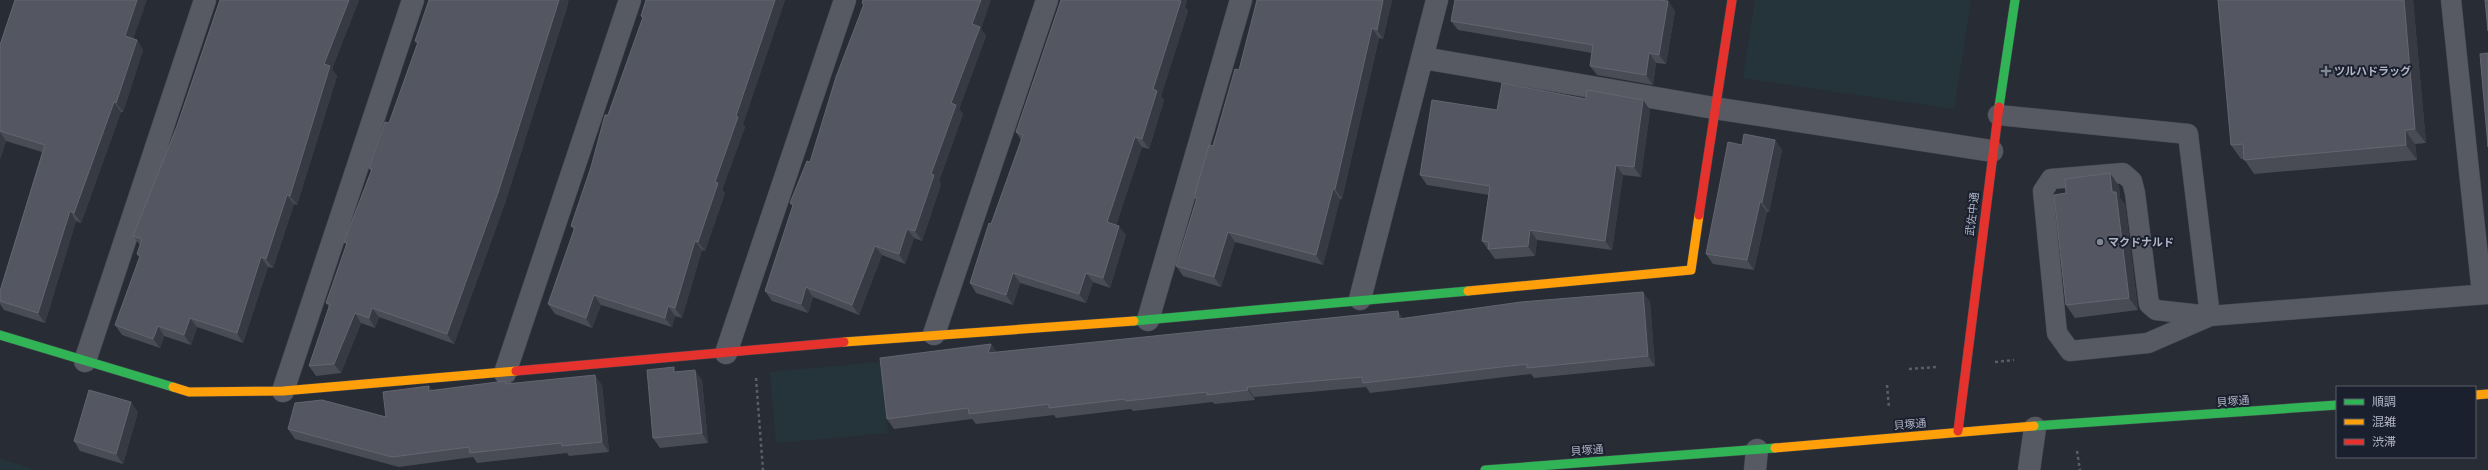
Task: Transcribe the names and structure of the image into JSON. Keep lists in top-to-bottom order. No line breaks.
{"streets":{"street":["武佐中通","貝塚通"]},"crossings":[["武佐中通","貝塚通"]],"places":{"health":["ツルハドラッグ"],"other":["マクドナルド"]},"legend":["順調","混雑","渋滞"]}
